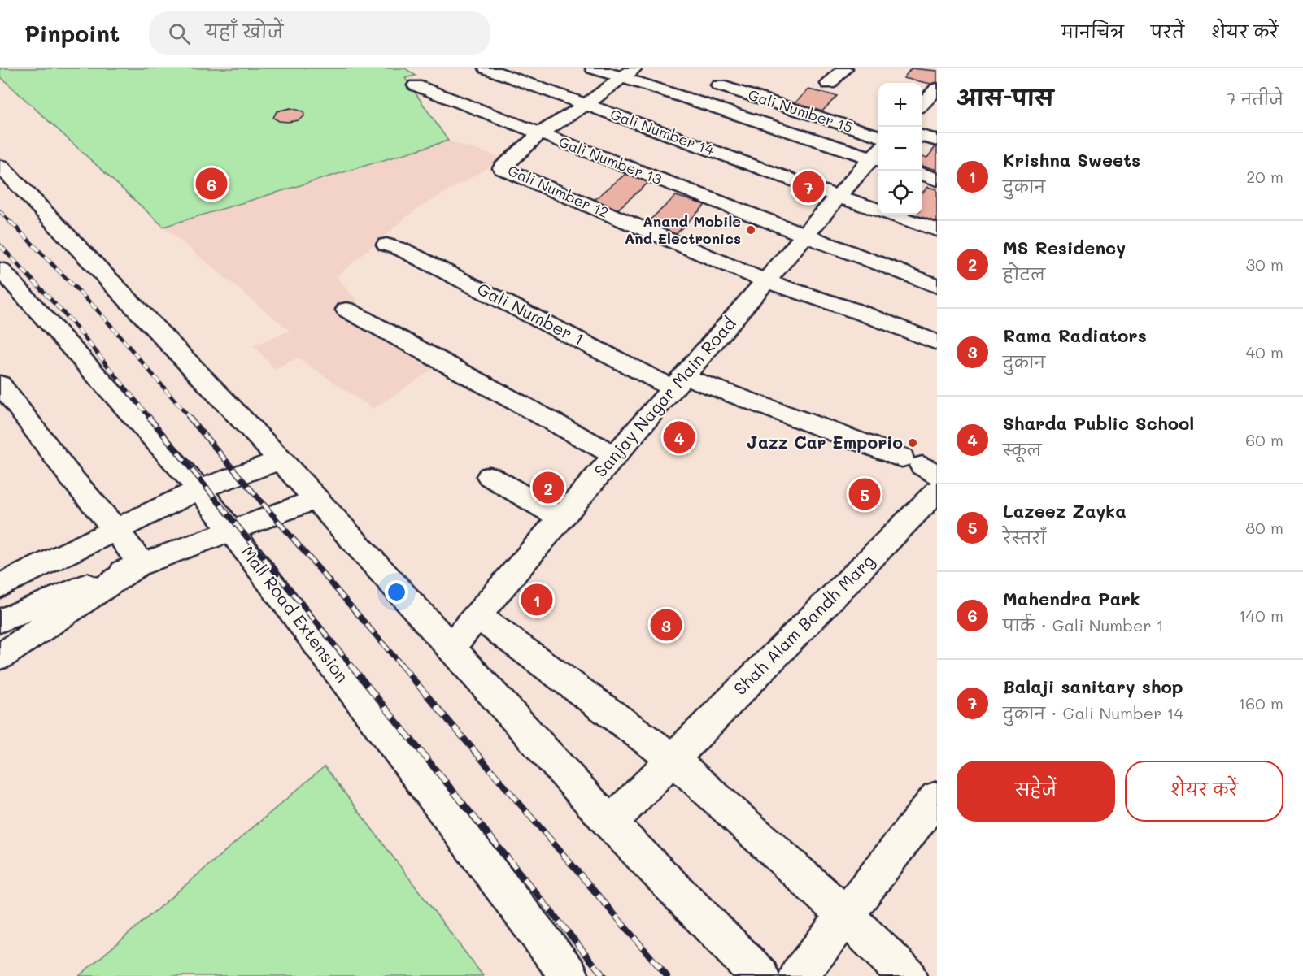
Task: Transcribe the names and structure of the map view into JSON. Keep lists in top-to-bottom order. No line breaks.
{"streets":{"street":["Gali Number 15","Gali Number 14","Gali Number 13","Gali Number 12","Gali Number 1","Sanjay Nagar Main Road","Mall Road Extension","Shah Alam Bandh Marg"]},"crossings":[["Gali Number 14","Gali Number 12"],["Gali Number 14","Sanjay Nagar Main Road"],["Gali Number 13","Gali Number 12"],["Gali Number 13","Sanjay Nagar Main Road"],["Gali Number 12","Sanjay Nagar Main Road"],["Gali Number 1","Sanjay Nagar Main Road"]],"places":["Anand Mobile And Electronics","Jazz Car Emporio"],"page":{"header":"Pinpoint","search":"यहाँ खोजें","nav":["मानचित्र","परतें","शेयर करें"],"heading":["आस-पास","7 नतीजे"],"map_buttons":["+","−"],"list":[{"mark":"1","name":"Krishna Sweets","note":"दुकान","value":"20 m"},{"mark":"2","name":"MS Residency","note":"होटल","value":"30 m"},{"mark":"3","name":"Rama Radiators","note":"दुकान","value":"40 m"},{"mark":"4","name":"Sharda Public School","note":"स्कूल","value":"60 m"},{"mark":"5","name":"Lazeez Zayka","note":"रेस्तराँ","value":"80 m"},{"mark":"6","name":"Mahendra Park","note":"पार्क · Gali Number 1","value":"140 m"},{"mark":"7","name":"Balaji sanitary shop","note":"दुकान · Gali Number 14","value":"160 m"}],"pins":["6","7","4","2","5","1","3"],"buttons":["सहेजें","शेयर करें"]}}
